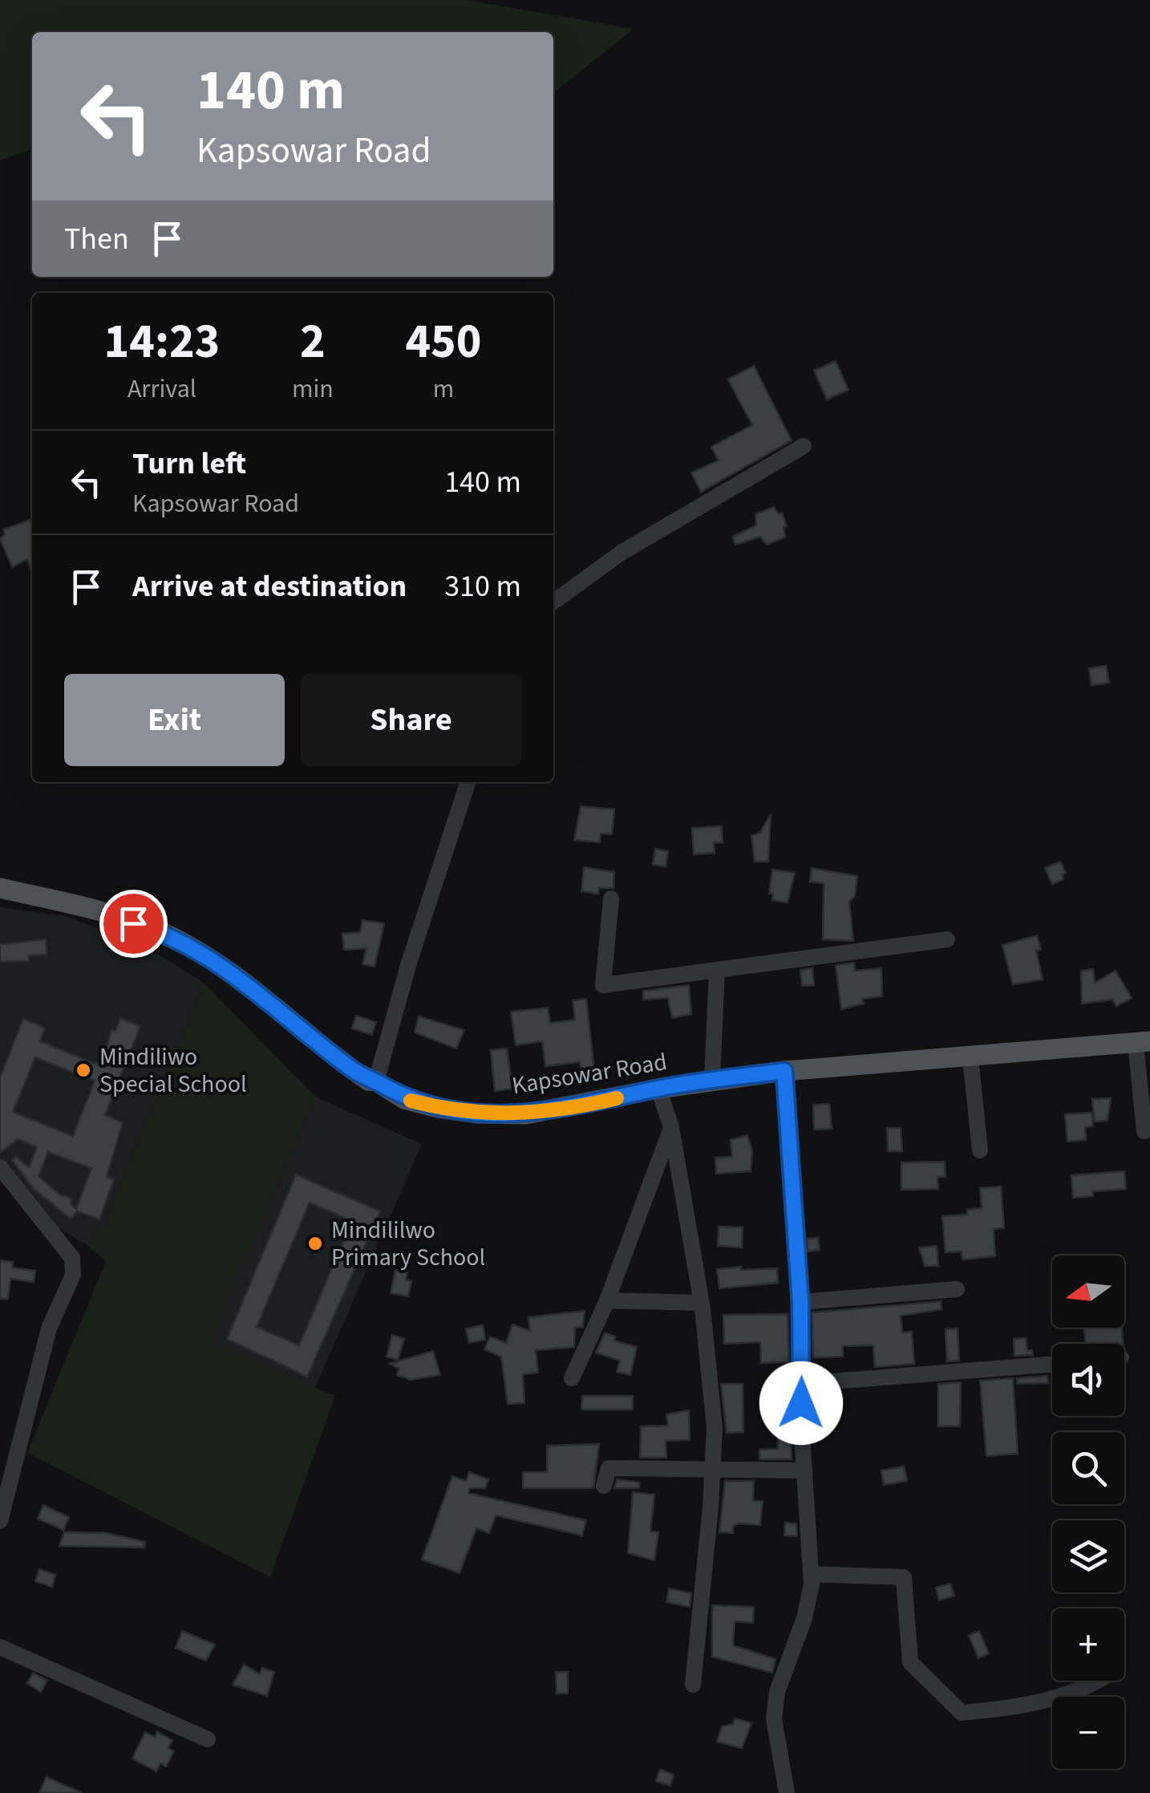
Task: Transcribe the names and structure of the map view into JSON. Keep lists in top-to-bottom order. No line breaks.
{"streets":{"main road":["Kapsowar Road"]},"places":["Mindiliwo Special School","Mindililwo Primary School"],"north":"left","page":{"turn":["140 m","Kapsowar Road"],"then":"Then","eta":["14:23","Arrival","2","min","450","m"],"list":[{"name":"Turn left","note":"Kapsowar Road","value":"140 m"},{"name":"Arrive at destination","value":"310 m"}],"buttons":["Exit","Share"],"map_buttons":["+","−"]}}
